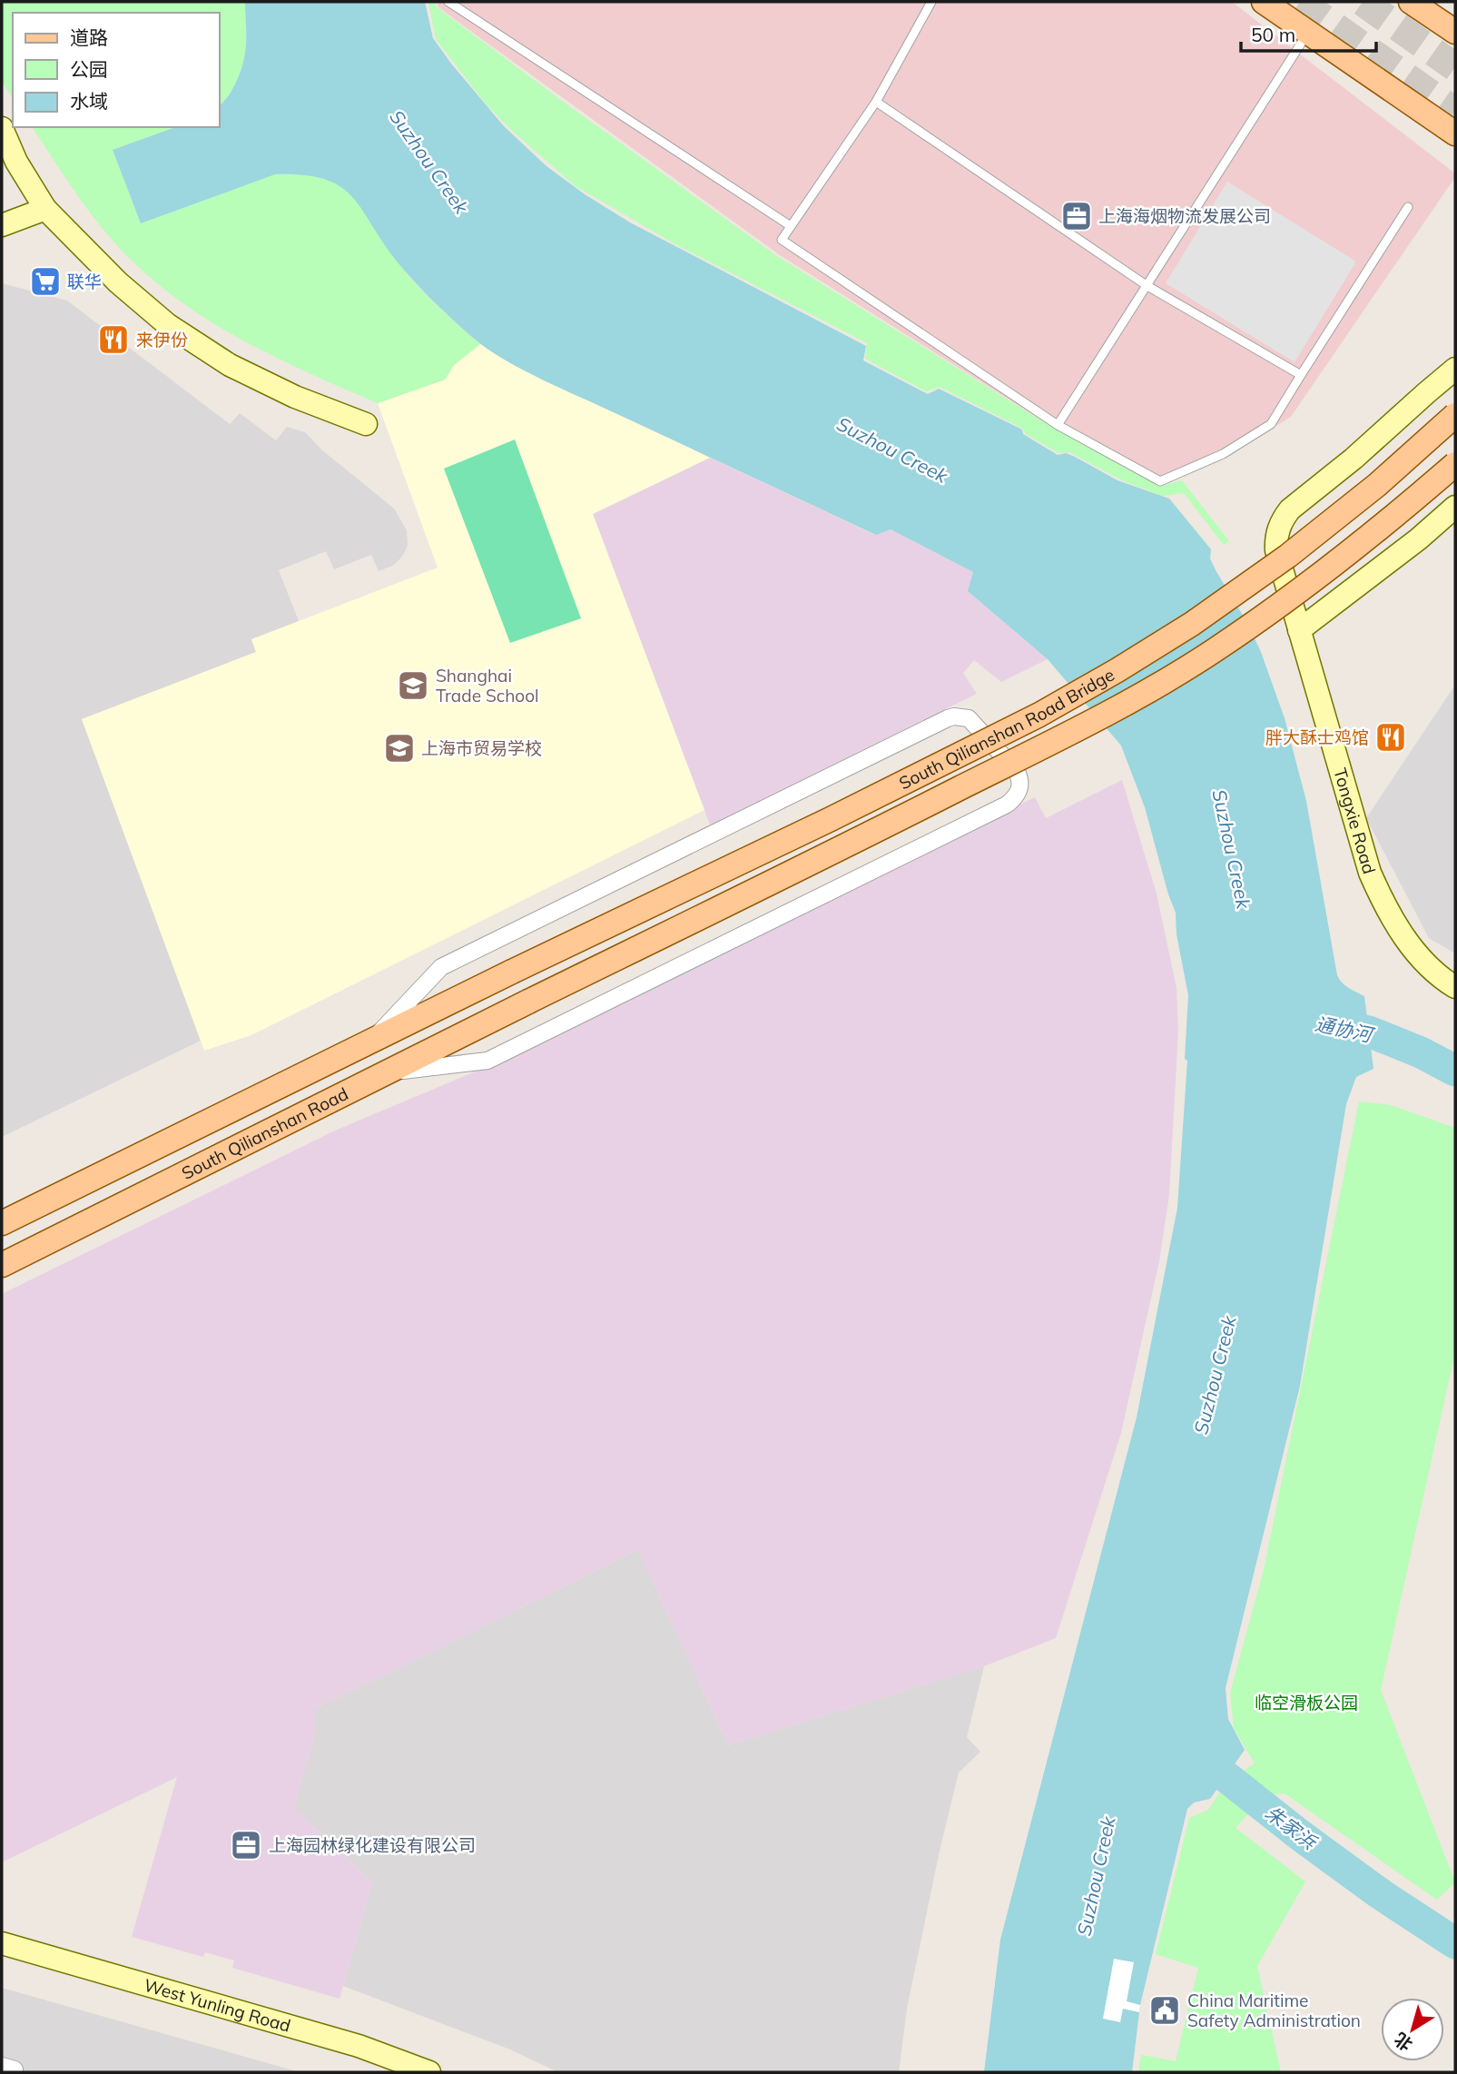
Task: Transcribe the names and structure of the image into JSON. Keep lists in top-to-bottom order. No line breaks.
{"streets":{"main road":["South Qilianshan Road Bridge","South Qilianshan Road"],"street":["Tongxie Road","West Yunling Road"]},"crossings":[["South Qilianshan Road Bridge","South Qilianshan Road"]],"water":["Suzhou Creek","通协河","朱家浜"],"parks":["临空滑板公园"],"places":{"office":["上海海烟物流发展公司","上海园林绿化建设有限公司"],"supermarket":["联华"],"restaurant":["来伊份","胖大酥士鸡馆"],"school or university":["Shanghai Trade School","上海市贸易学校"],"public building":["China Maritime Safety Administration"]},"legend":["道路","公园","水域"],"scale_bar":"50 m","north":"bottom left"}
